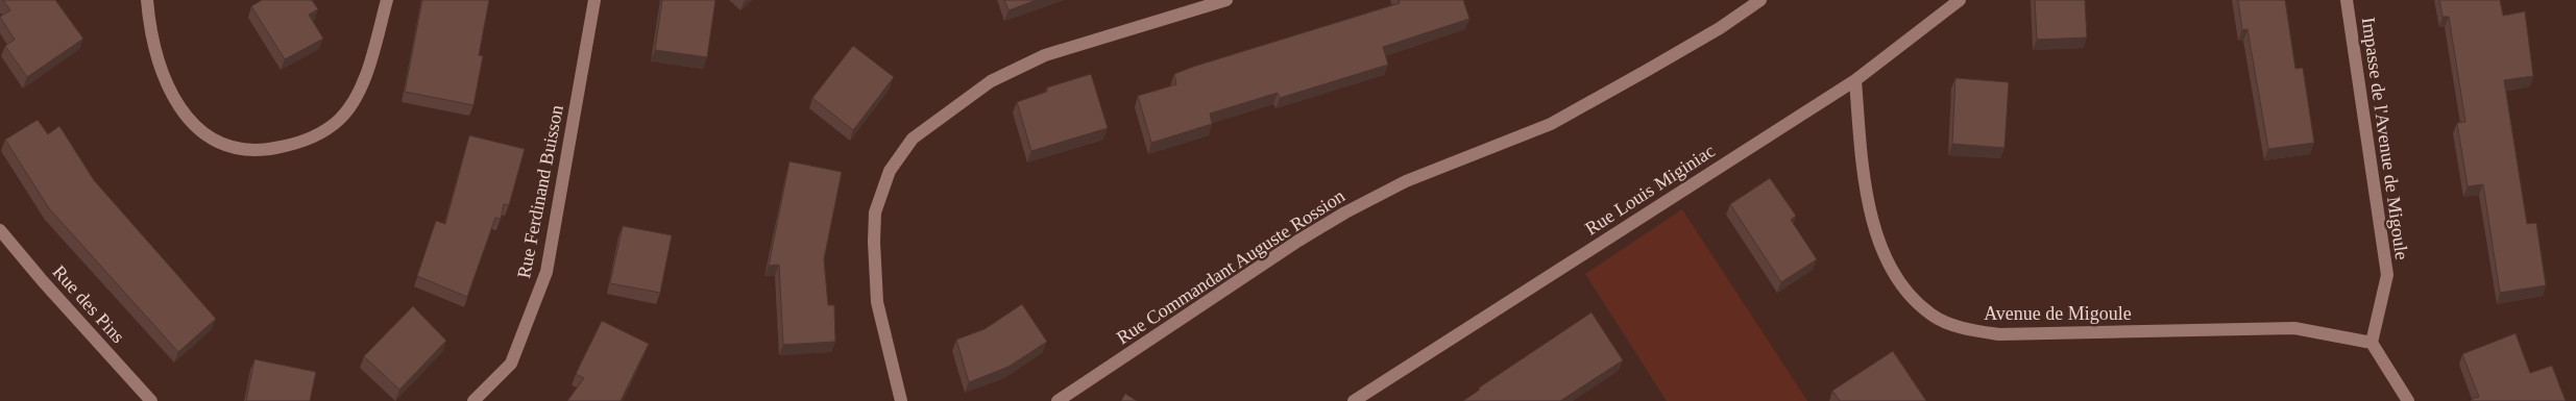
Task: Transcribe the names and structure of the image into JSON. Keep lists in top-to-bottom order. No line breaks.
{"streets":{"street":["Impasse de l'Avenue de Migoule","Rue Louis Miginiac","Rue Ferdinand Buisson","Rue Commandant Auguste Rossion","Rue des Pins","Avenue de Migoule"]},"crossings":[["Impasse de l'Avenue de Migoule","Avenue de Migoule"],["Rue Louis Miginiac","Avenue de Migoule"]]}
